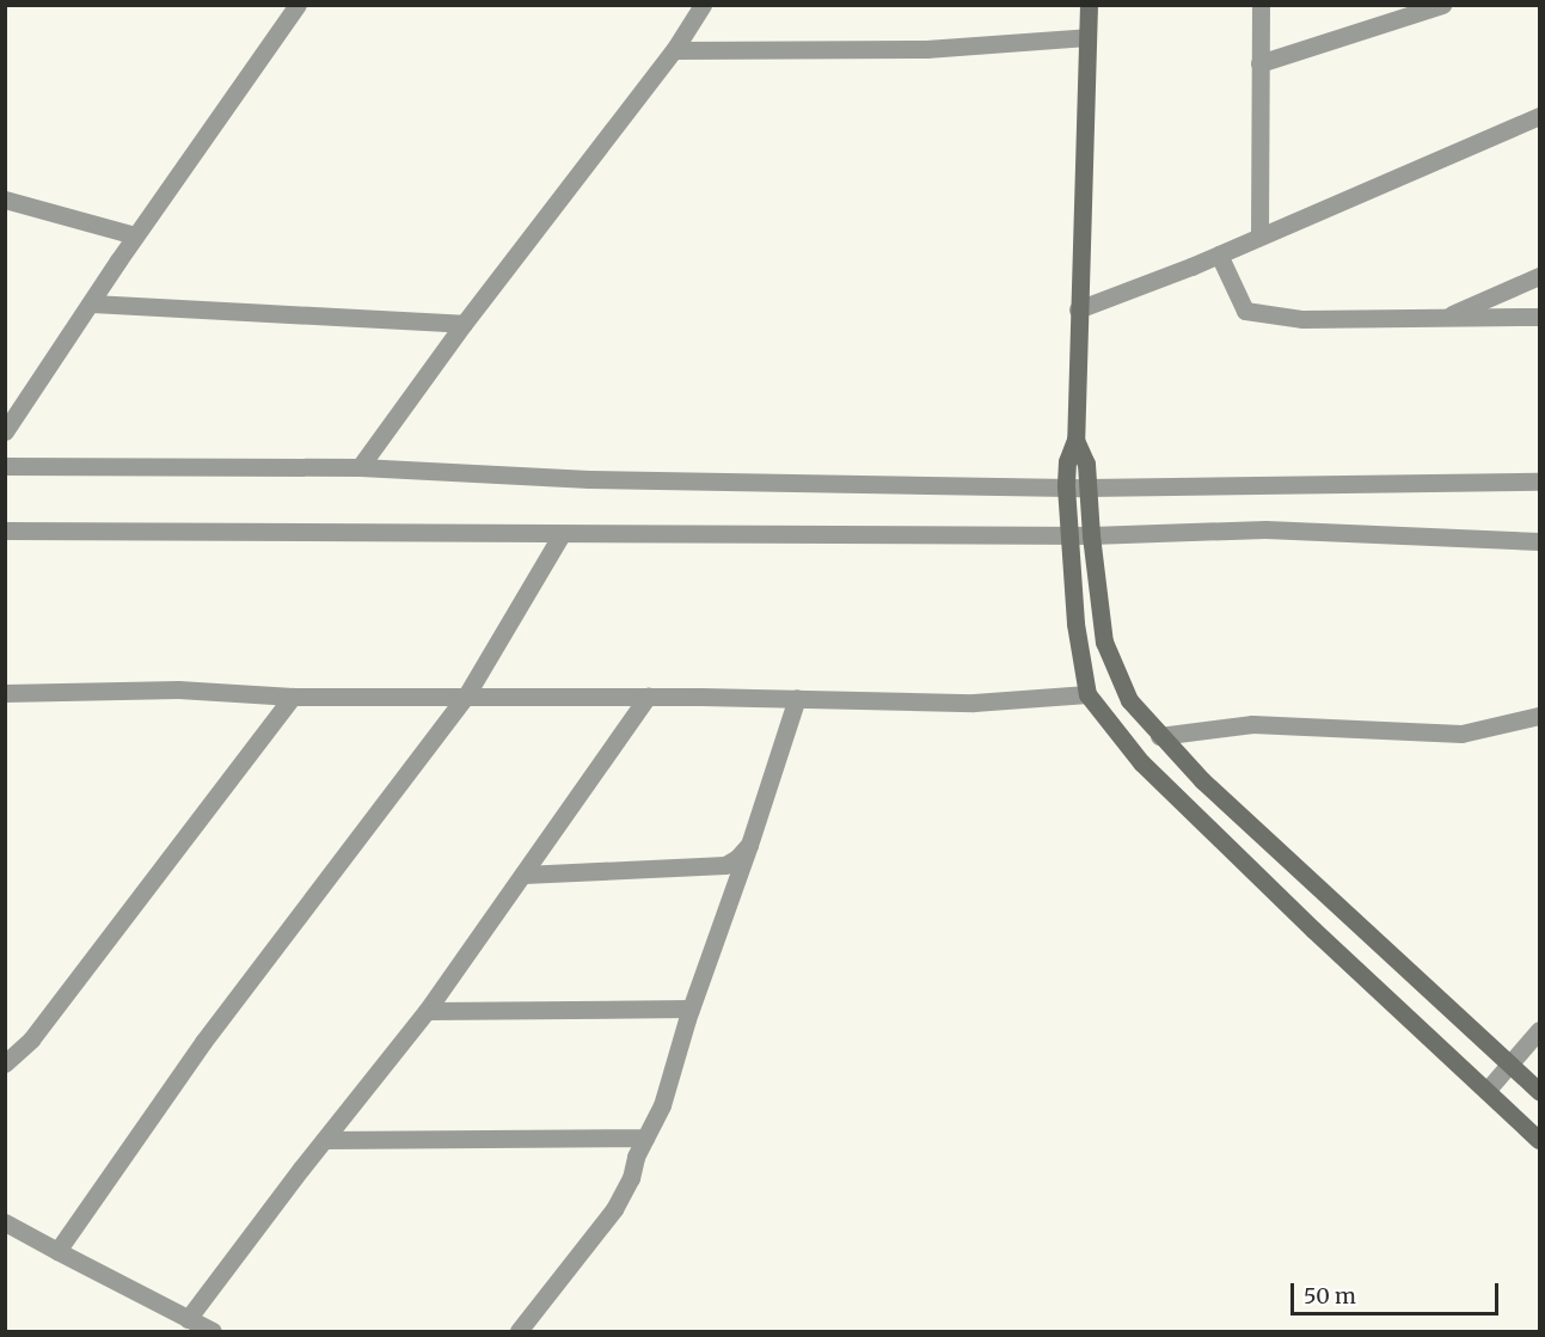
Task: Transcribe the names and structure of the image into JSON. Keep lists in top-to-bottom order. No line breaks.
{"scale_bar":"50 m"}
